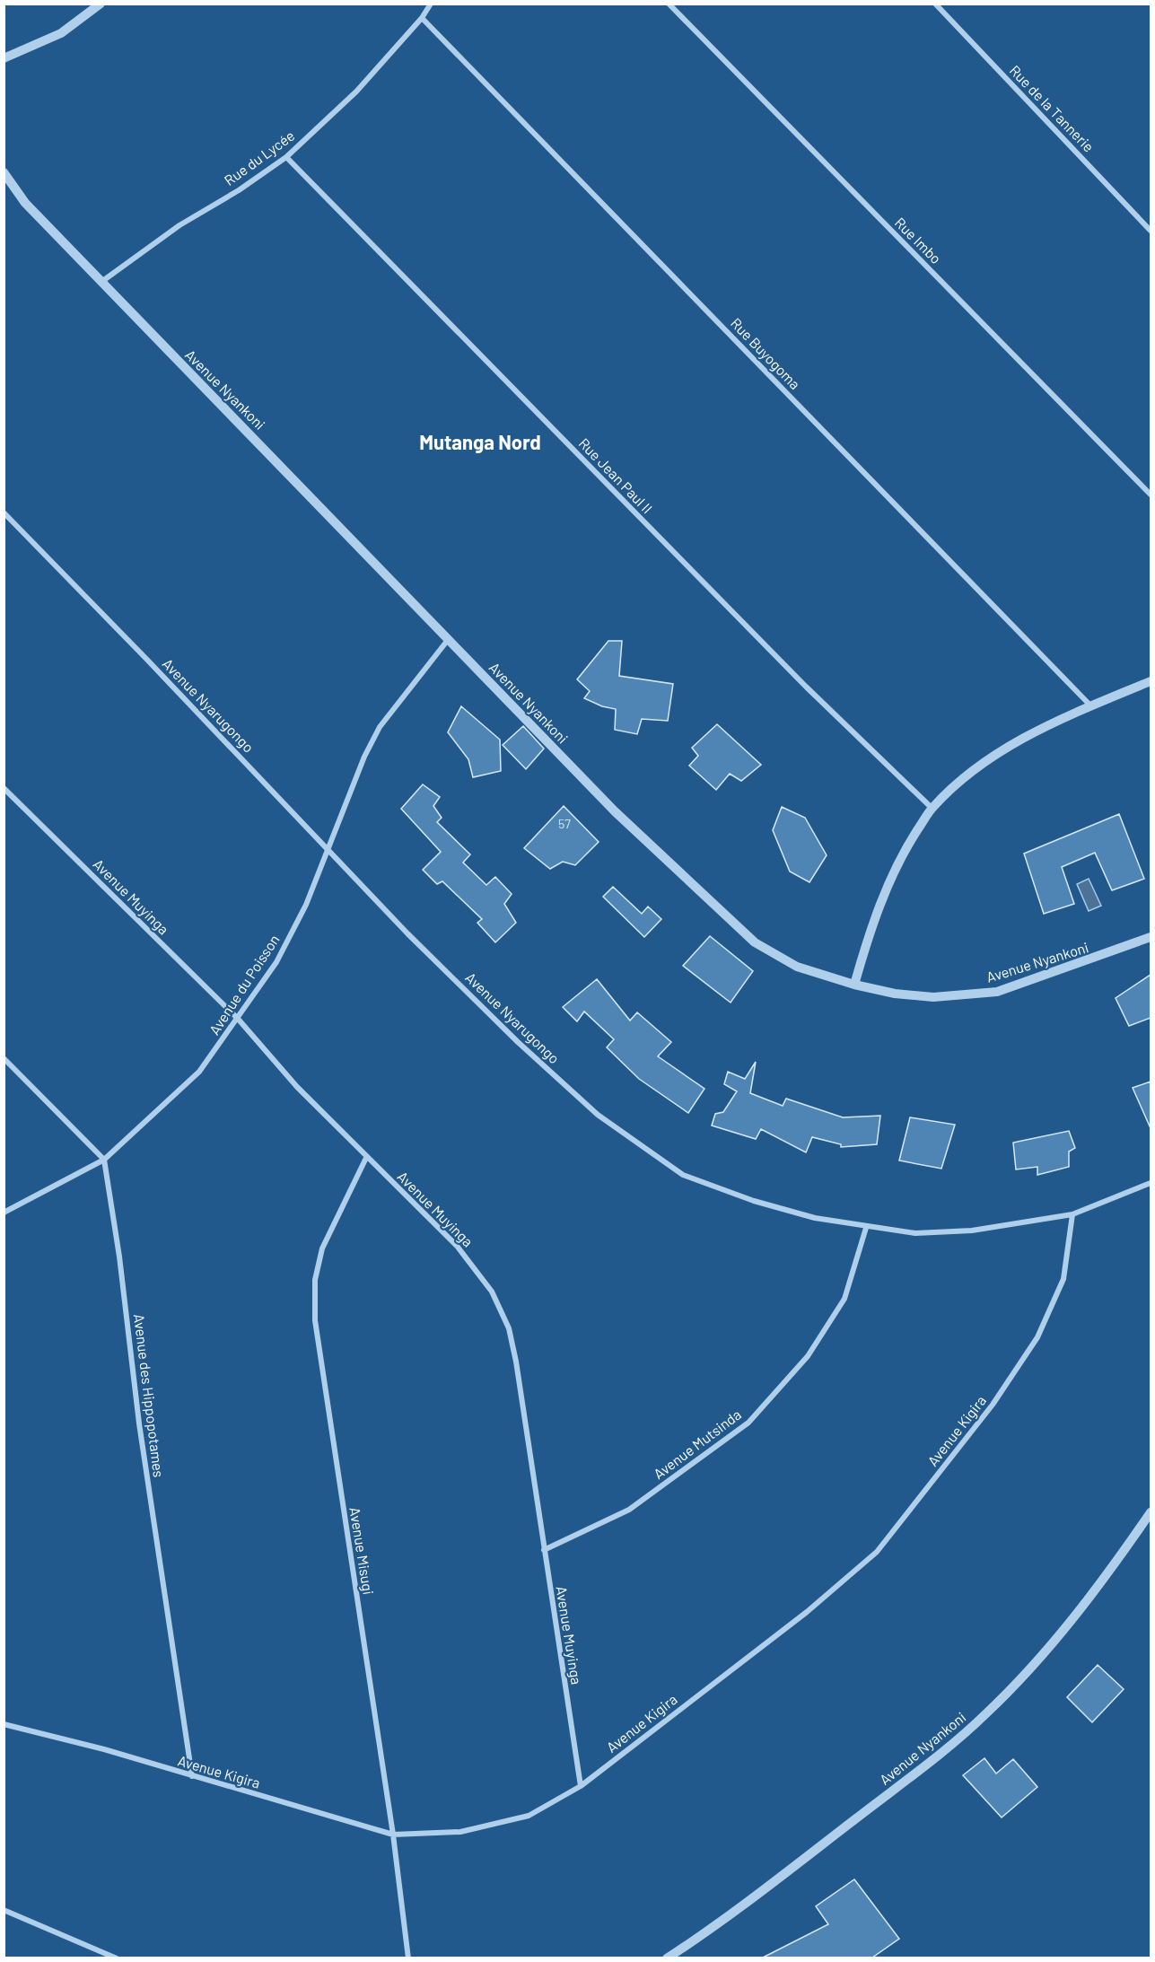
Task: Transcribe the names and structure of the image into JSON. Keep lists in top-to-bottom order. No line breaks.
{"streets":{"street":["Rue de la Tannerie","Rue du Lycée","Rue Imbo","Rue Buyogoma","Avenue Nyankoni","Rue Jean Paul II","Avenue Nyarugongo","Avenue Muyinga","Avenue du Poisson","Avenue des Hippopotames","Avenue Kigira","Avenue Mutsinda","Avenue Misugi"]},"crossings":[["Rue du Lycée","Rue Buyogoma"],["Rue du Lycée","Avenue Nyankoni"],["Rue du Lycée","Rue Jean Paul II"],["Avenue Nyankoni","Avenue du Poisson"],["Avenue Nyarugongo","Avenue du Poisson"],["Avenue Nyarugongo","Avenue Kigira"],["Avenue Nyarugongo","Avenue Mutsinda"],["Avenue Muyinga","Avenue du Poisson"],["Avenue Muyinga","Avenue Kigira"],["Avenue Muyinga","Avenue Mutsinda"],["Avenue Muyinga","Avenue Misugi"],["Avenue du Poisson","Avenue des Hippopotames"],["Avenue des Hippopotames","Avenue Kigira"],["Avenue Kigira","Avenue Misugi"]],"districts":["Mutanga Nord"],"house_numbers":["57"]}
